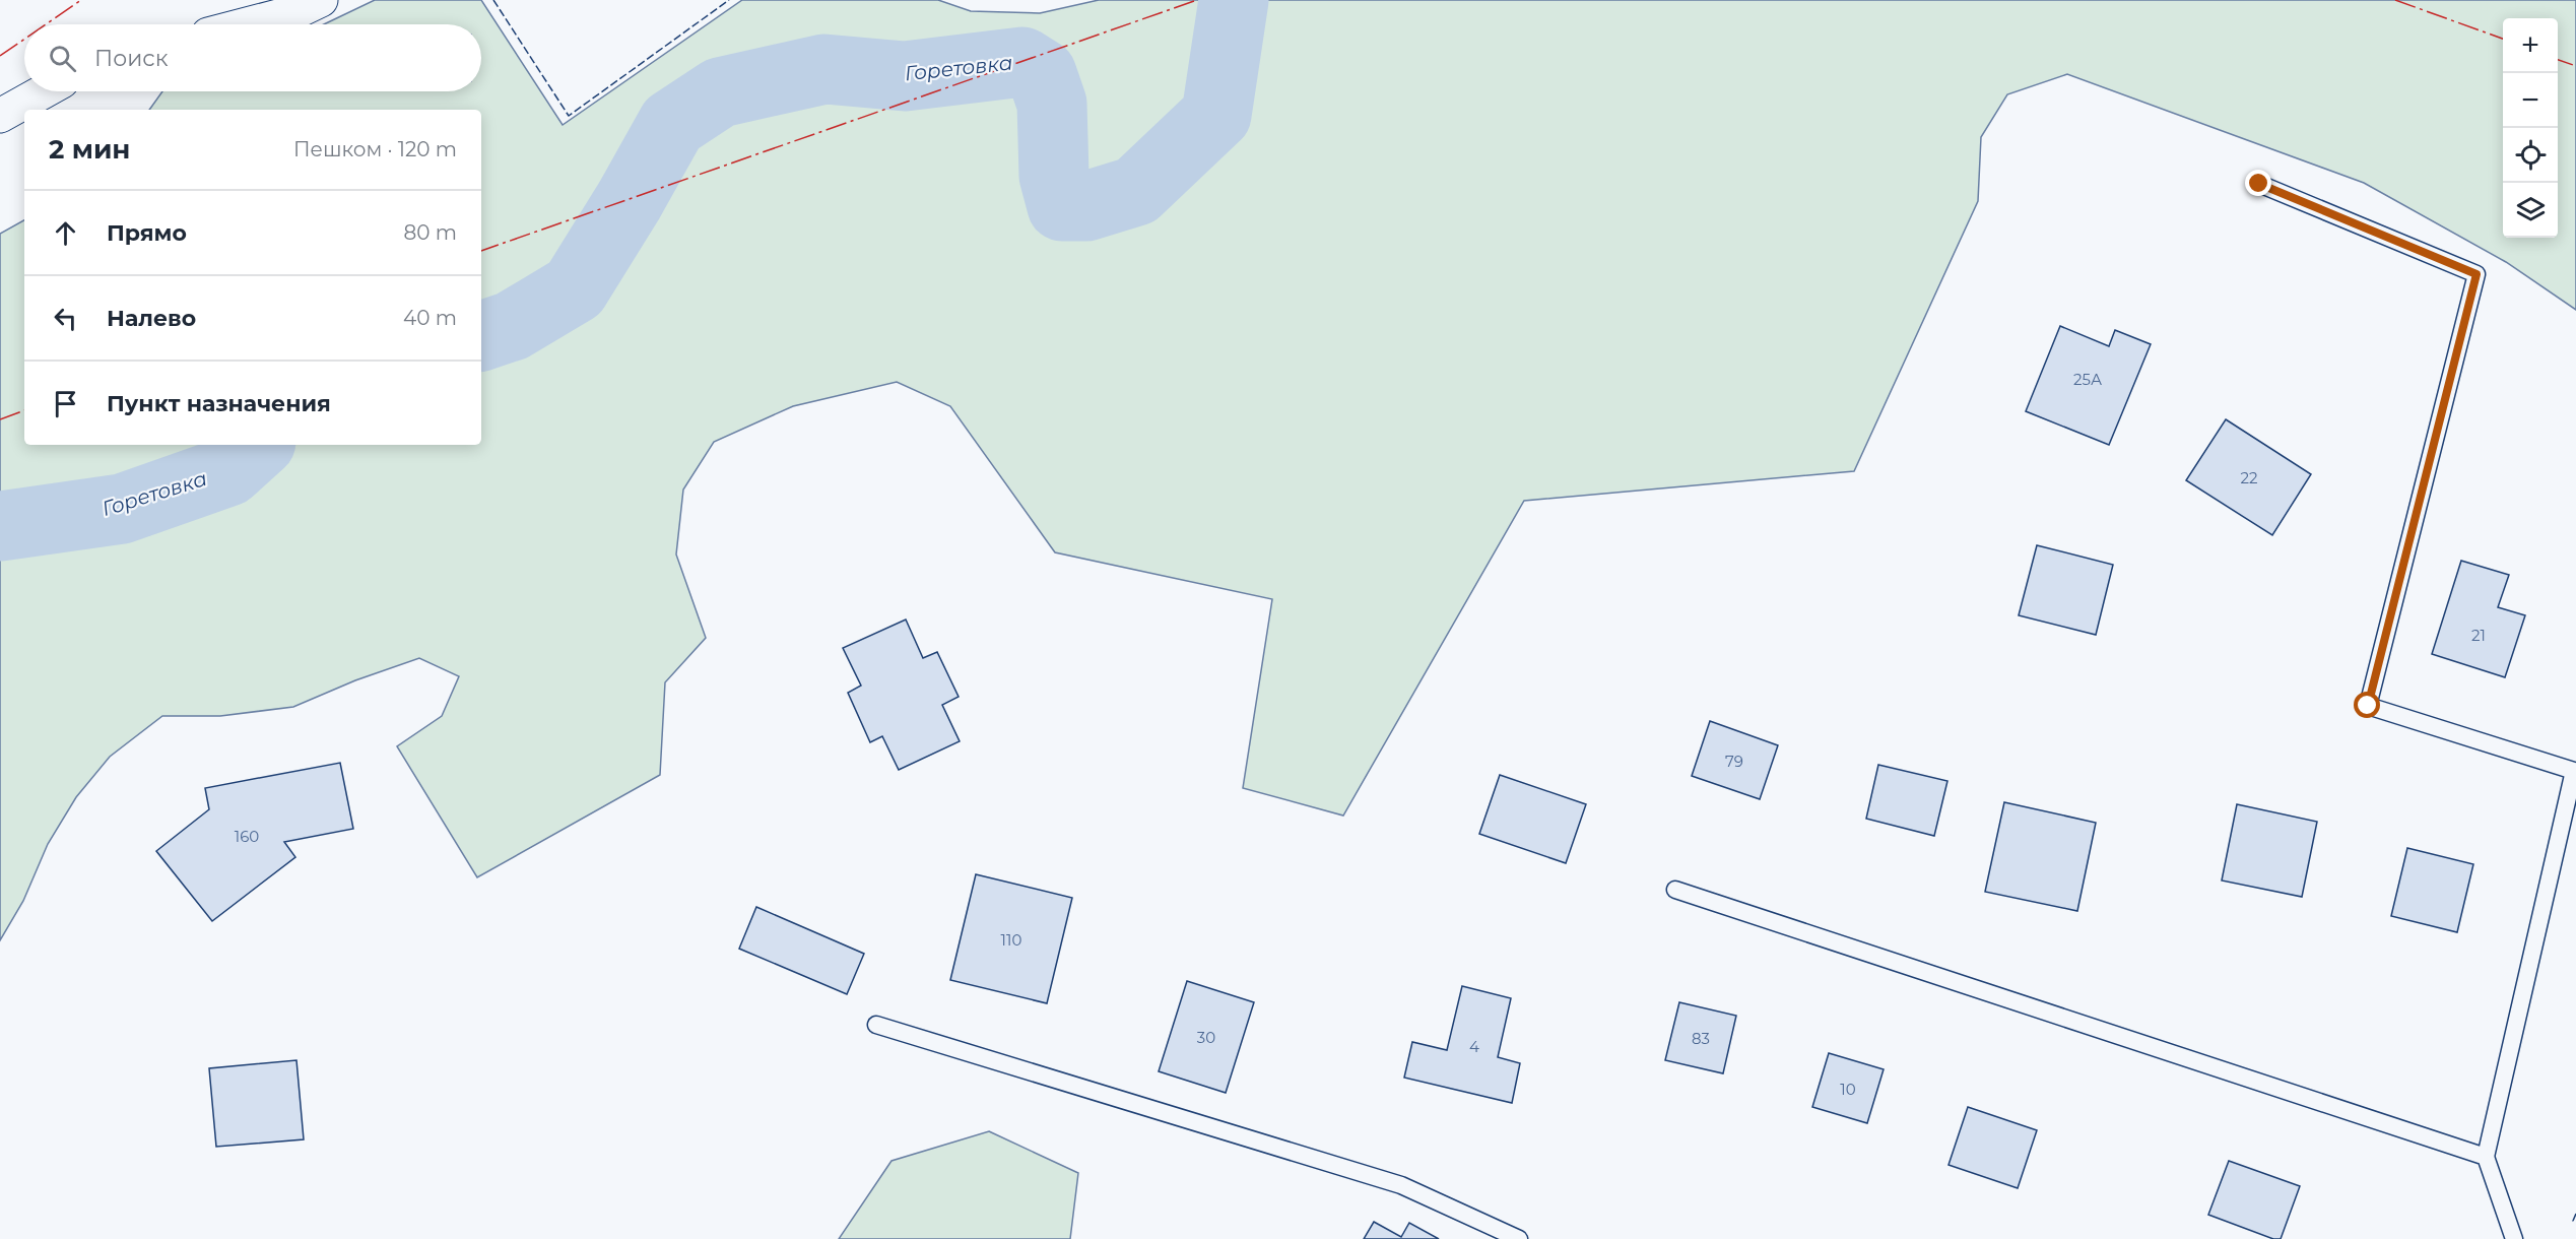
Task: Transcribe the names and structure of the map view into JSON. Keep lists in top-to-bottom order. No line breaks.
{"water":["Горетовка"],"house_numbers":["25А","22","21","79","160","110","30","83","4","10"],"page":{"map_buttons":["+","−"],"search":"Поиск","heading":["2 мин","Пешком · 120 m"],"list":[["Прямо","80 m"],["Налево","40 m"],"Пункт назначения"]}}
